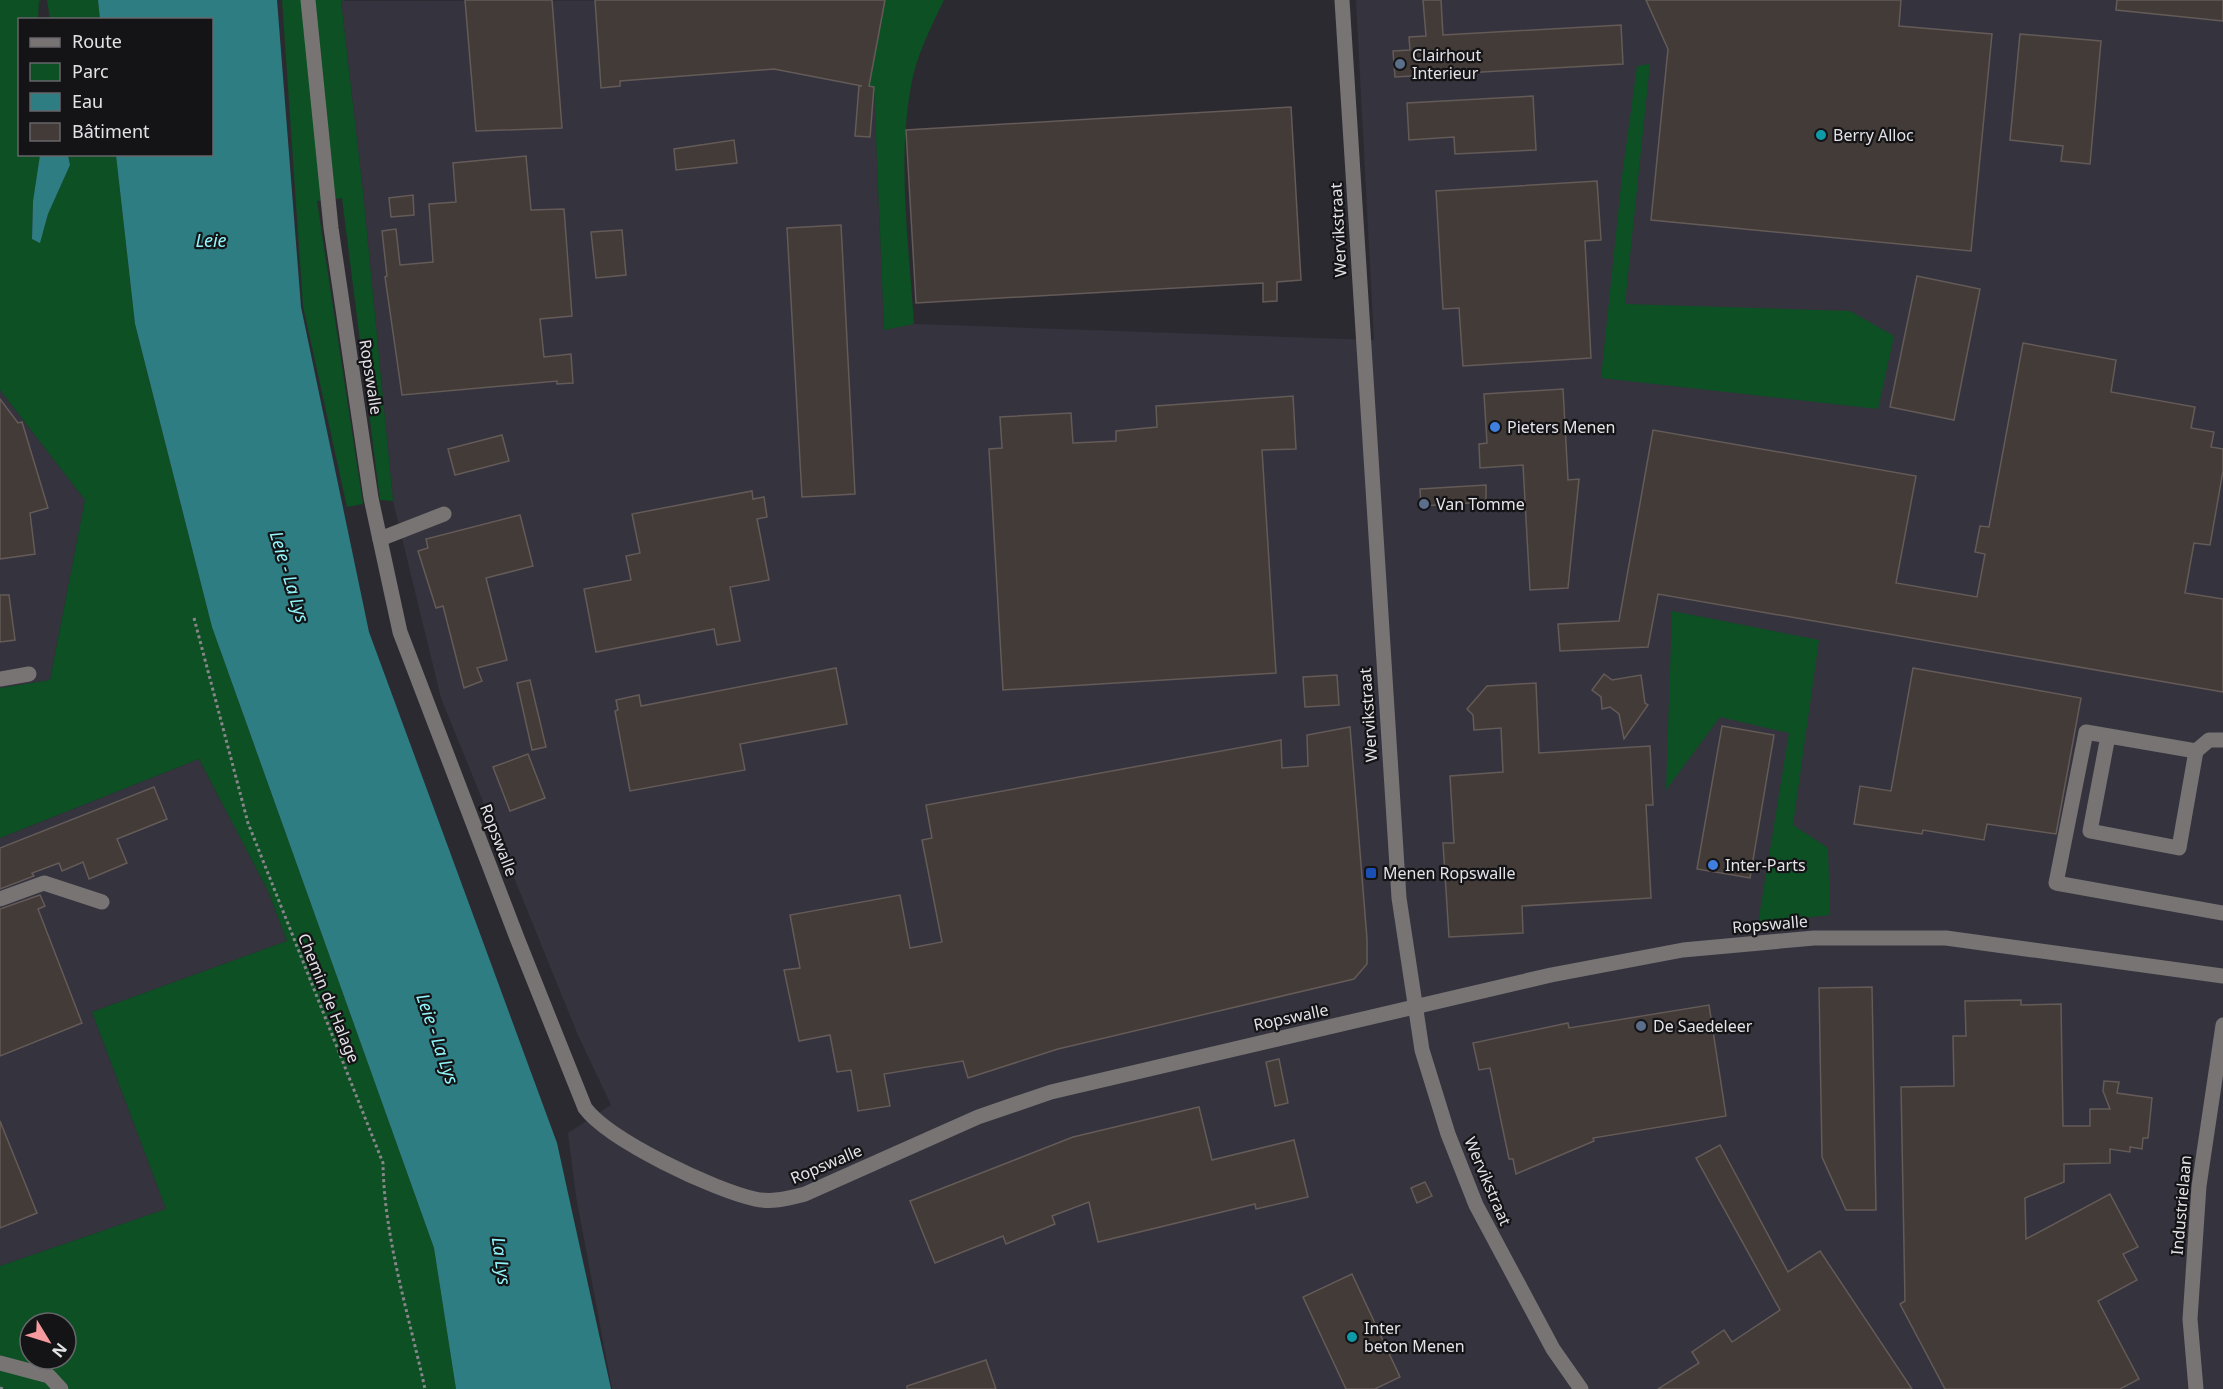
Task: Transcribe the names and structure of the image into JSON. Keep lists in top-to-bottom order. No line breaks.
{"streets":{"street":["Wervikstraat","Ropswalle","Industrielaan"],"path":["Chemin de Halage"]},"crossings":[["Wervikstraat","Ropswalle"]],"water":["Leie","Leie - La Lys","La Lys"],"places":{"other":["Clairhout Interieur","Berry Alloc","Pieters Menen","Van Tomme","Inter-Parts","De Saedeleer","Inter beton Menen"],"transit":["Menen Ropswalle"]},"legend":["Route","Parc","Eau","Bâtiment"],"north":"bottom right"}
